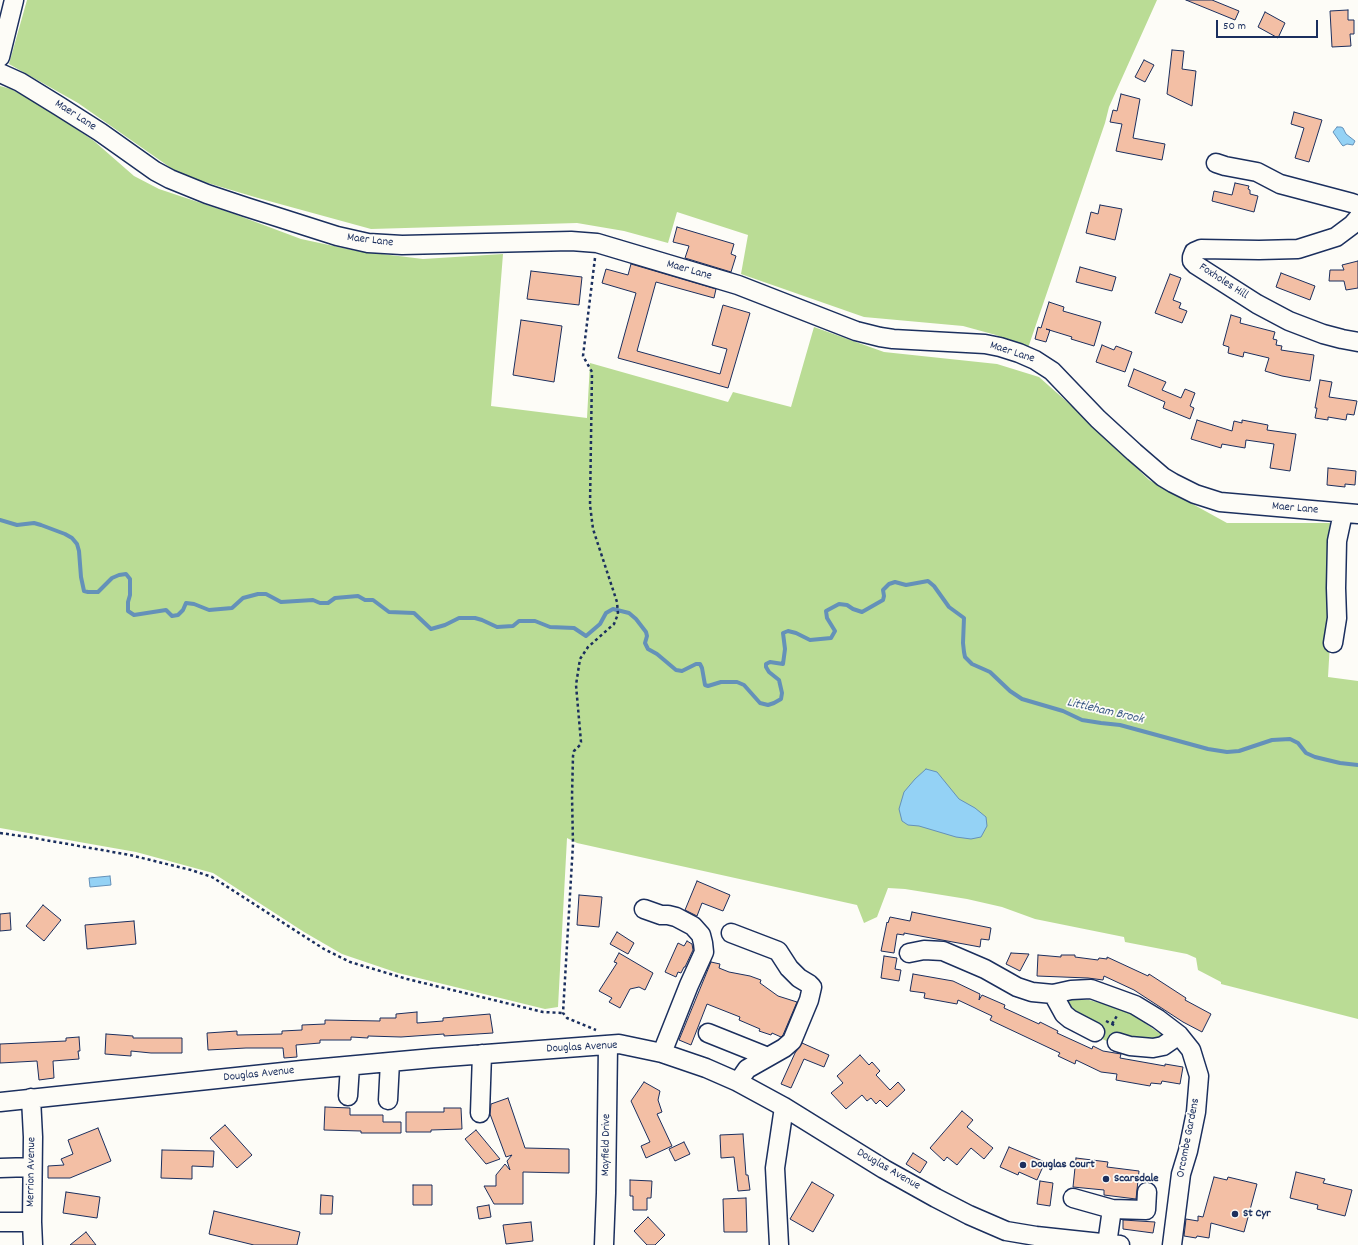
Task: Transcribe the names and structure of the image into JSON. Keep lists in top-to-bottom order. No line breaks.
{"streets":{"street":["Maer Lane","Foxholes Hill","Douglas Avenue","Orcombe Gardens","Mayfield Drive","Merrion Avenue"]},"crossings":[["Douglas Avenue","Mayfield Drive"],["Douglas Avenue","Merrion Avenue"]],"water":["Littleham Brook"],"places":["Douglas Court","Scarsdale","St Cyr"],"scale_bar":"50 m"}
